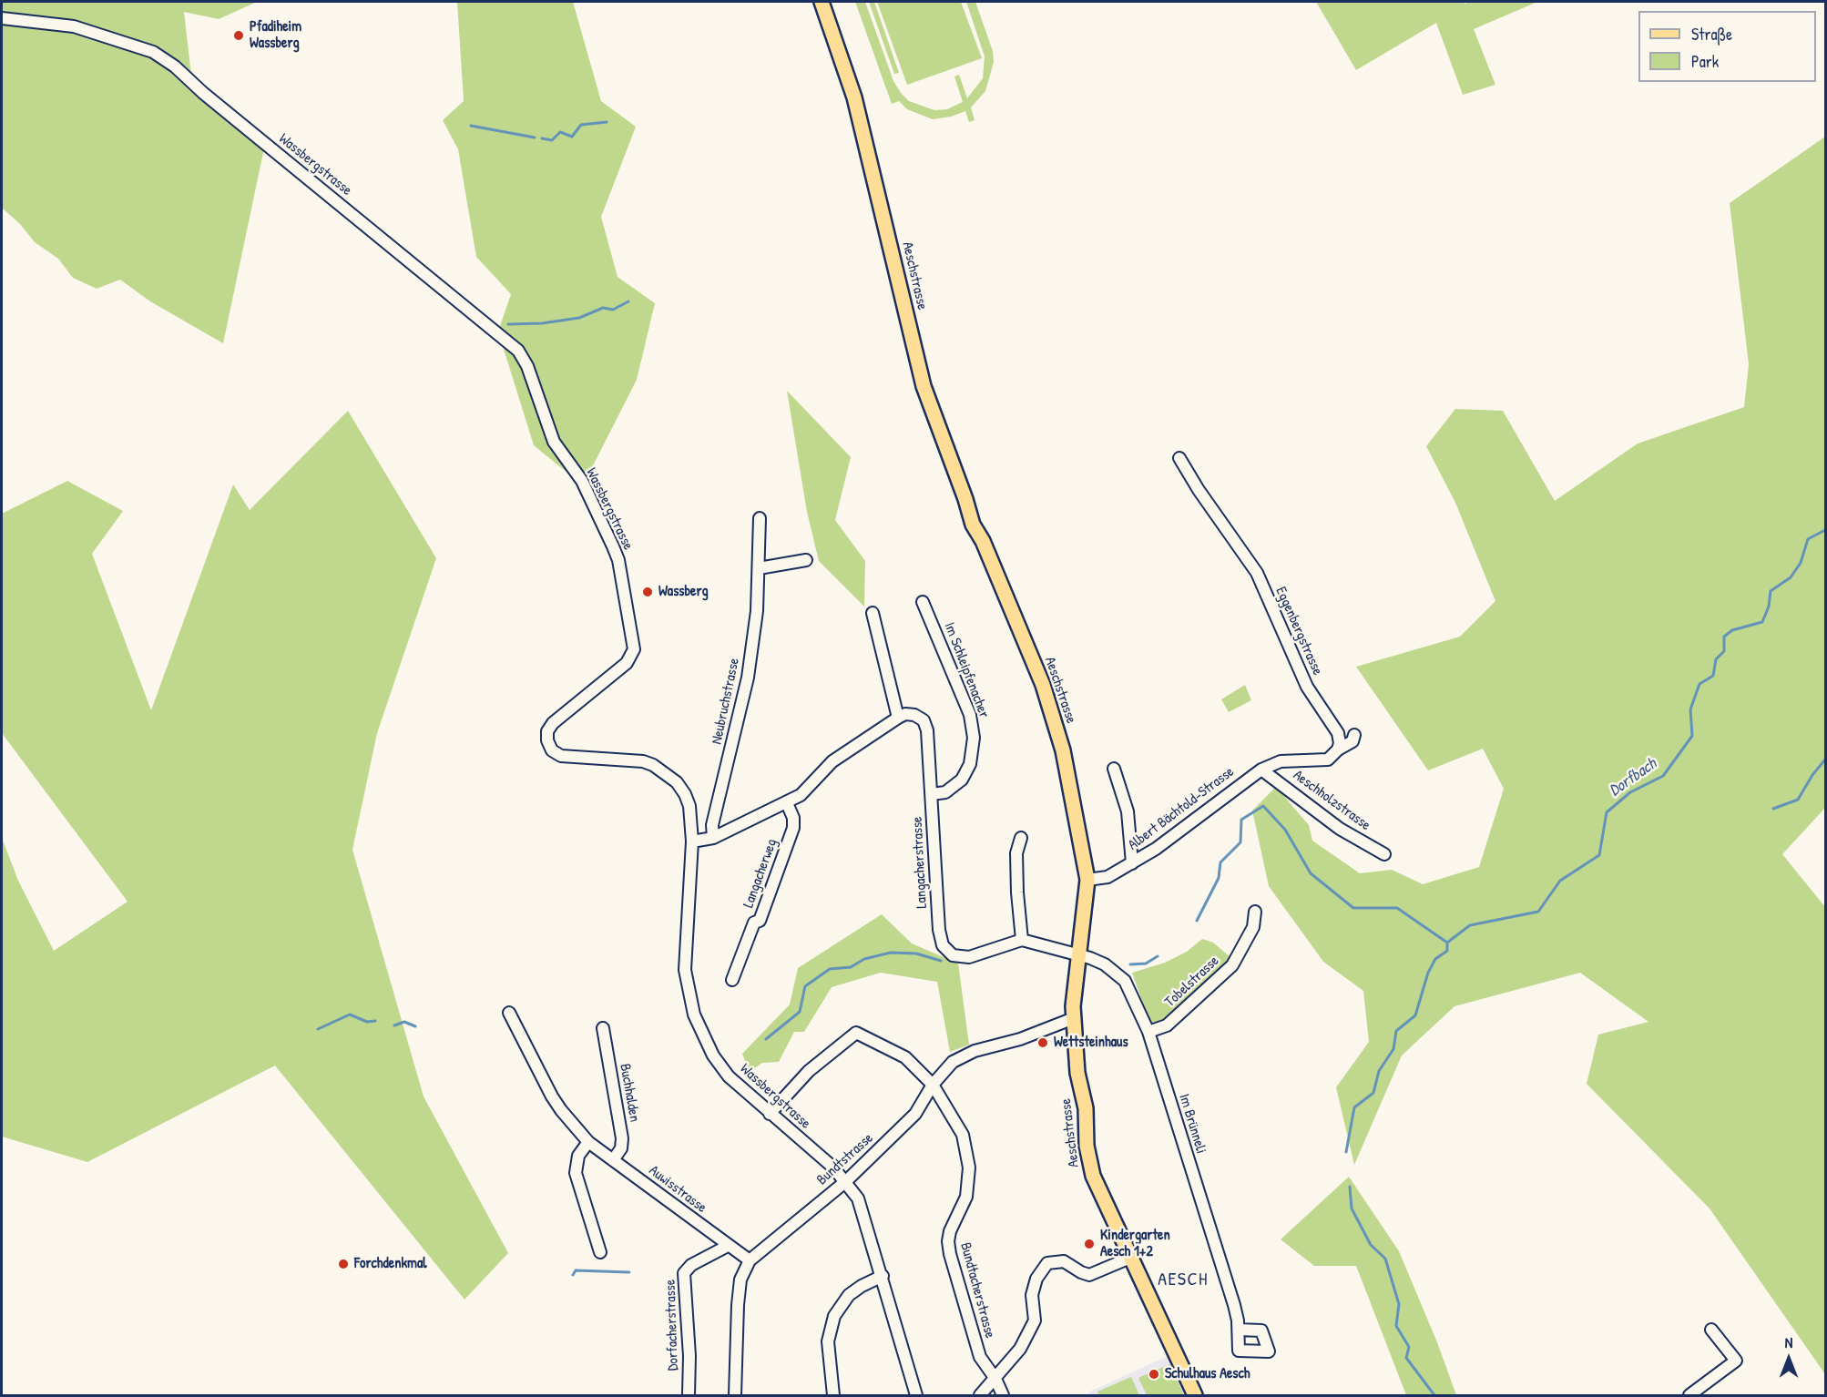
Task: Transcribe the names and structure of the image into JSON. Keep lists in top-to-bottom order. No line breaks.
{"streets":{"main road":["Aeschstrasse"],"street":["Wassbergstrasse","Eggenbergstrasse","Im Schleipfenacher","Neubruchstrasse","Aeschholzstrasse","Albert Bächtold-Strasse","Langacherstrasse","Langacherweg","Tobelstrasse","Buchhalden","Im Brünneli","Bundtstrasse","Auwisstrasse","Bundtacherstrasse","Dorfacherstrasse"]},"crossings":[["Wassbergstrasse","Bundtstrasse"],["Wassbergstrasse","Bundtacherstrasse"],["Aeschstrasse","Albert Bächtold-Strasse"],["Aeschstrasse","Im Brünneli"],["Aeschstrasse","Bundtstrasse"],["Im Schleipfenacher","Langacherstrasse"],["Aeschholzstrasse","Albert Bächtold-Strasse"],["Tobelstrasse","Im Brünneli"],["Buchhalden","Auwisstrasse"],["Bundtstrasse","Auwisstrasse"],["Bundtstrasse","Bundtacherstrasse"],["Auwisstrasse","Dorfacherstrasse"]],"districts":["AESCH"],"water":["Dorfbach"],"places":["Pfadiheim Wassberg","Wassberg","Wettsteinhaus","Kindergarten Aesch 1+2","Forchdenkmal","Schulhaus Aesch"],"legend":["Straße","Park"],"north":"top"}
